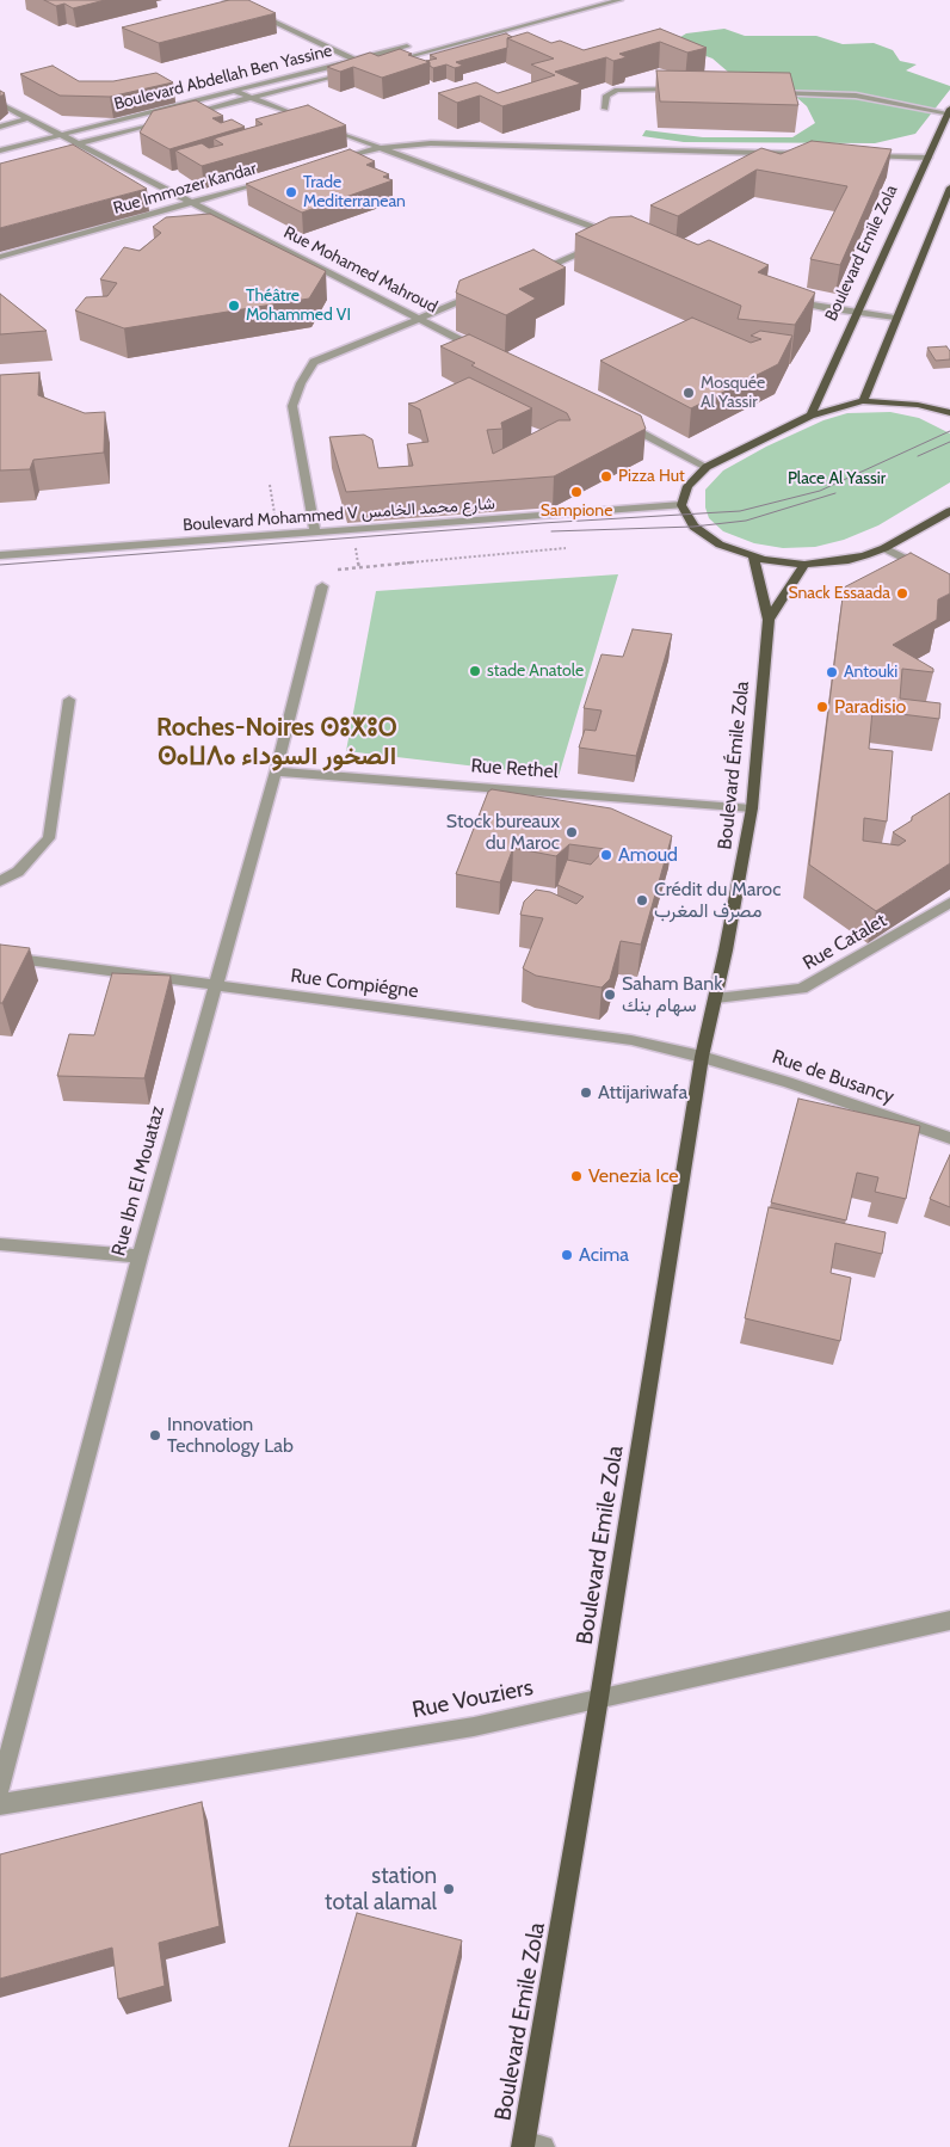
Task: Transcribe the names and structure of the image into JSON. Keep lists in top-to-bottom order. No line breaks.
{"streets":{"main road":["Boulevard Emile Zola","Boulevard Émile Zola"],"street":["Boulevard Abdellah Ben Yassine","Rue Immozer Kandar","Rue Mohamed Mahroud","Boulevard Mohammed V شارع محمد الخامس","Rue Rethel","Rue Catalet","Rue Compiégne","Rue de Busancy","Rue Ibn El Mouataz","Rue Vouziers"]},"crossings":[["Boulevard Abdellah Ben Yassine","Rue Mohamed Mahroud"],["Rue Immozer Kandar","Rue Mohamed Mahroud"],["Boulevard Emile Zola","Boulevard Émile Zola"],["Boulevard Emile Zola","Rue Catalet"],["Boulevard Emile Zola","Rue Compiégne"],["Boulevard Emile Zola","Rue de Busancy"],["Boulevard Emile Zola","Rue Vouziers"],["Boulevard Émile Zola","Rue Rethel"],["Rue Rethel","Rue Ibn El Mouataz"],["Rue Compiégne","Rue de Busancy"],["Rue Compiégne","Rue Ibn El Mouataz"]],"districts":["Roches-Noires ⵙⵓⵅⵓⵔ ⵙⴰⵡⴷⴰ الصخور السوداء"],"parks":["Place Al Yassir"],"places":["Trade Mediterranean","Théâtre Mohammed VI","Mosquée Al Yassir","Pizza Hut","Sampione","Snack Essaada","stade Anatole","Antouki","Paradisio","Stock bureaux du Maroc","Amoud","Crédit du Maroc مصرف المغرب","Saham Bank سهام بنك","Attijariwafa","Venezia Ice","Acima","Innovation Technology Lab","station total alamal"]}
